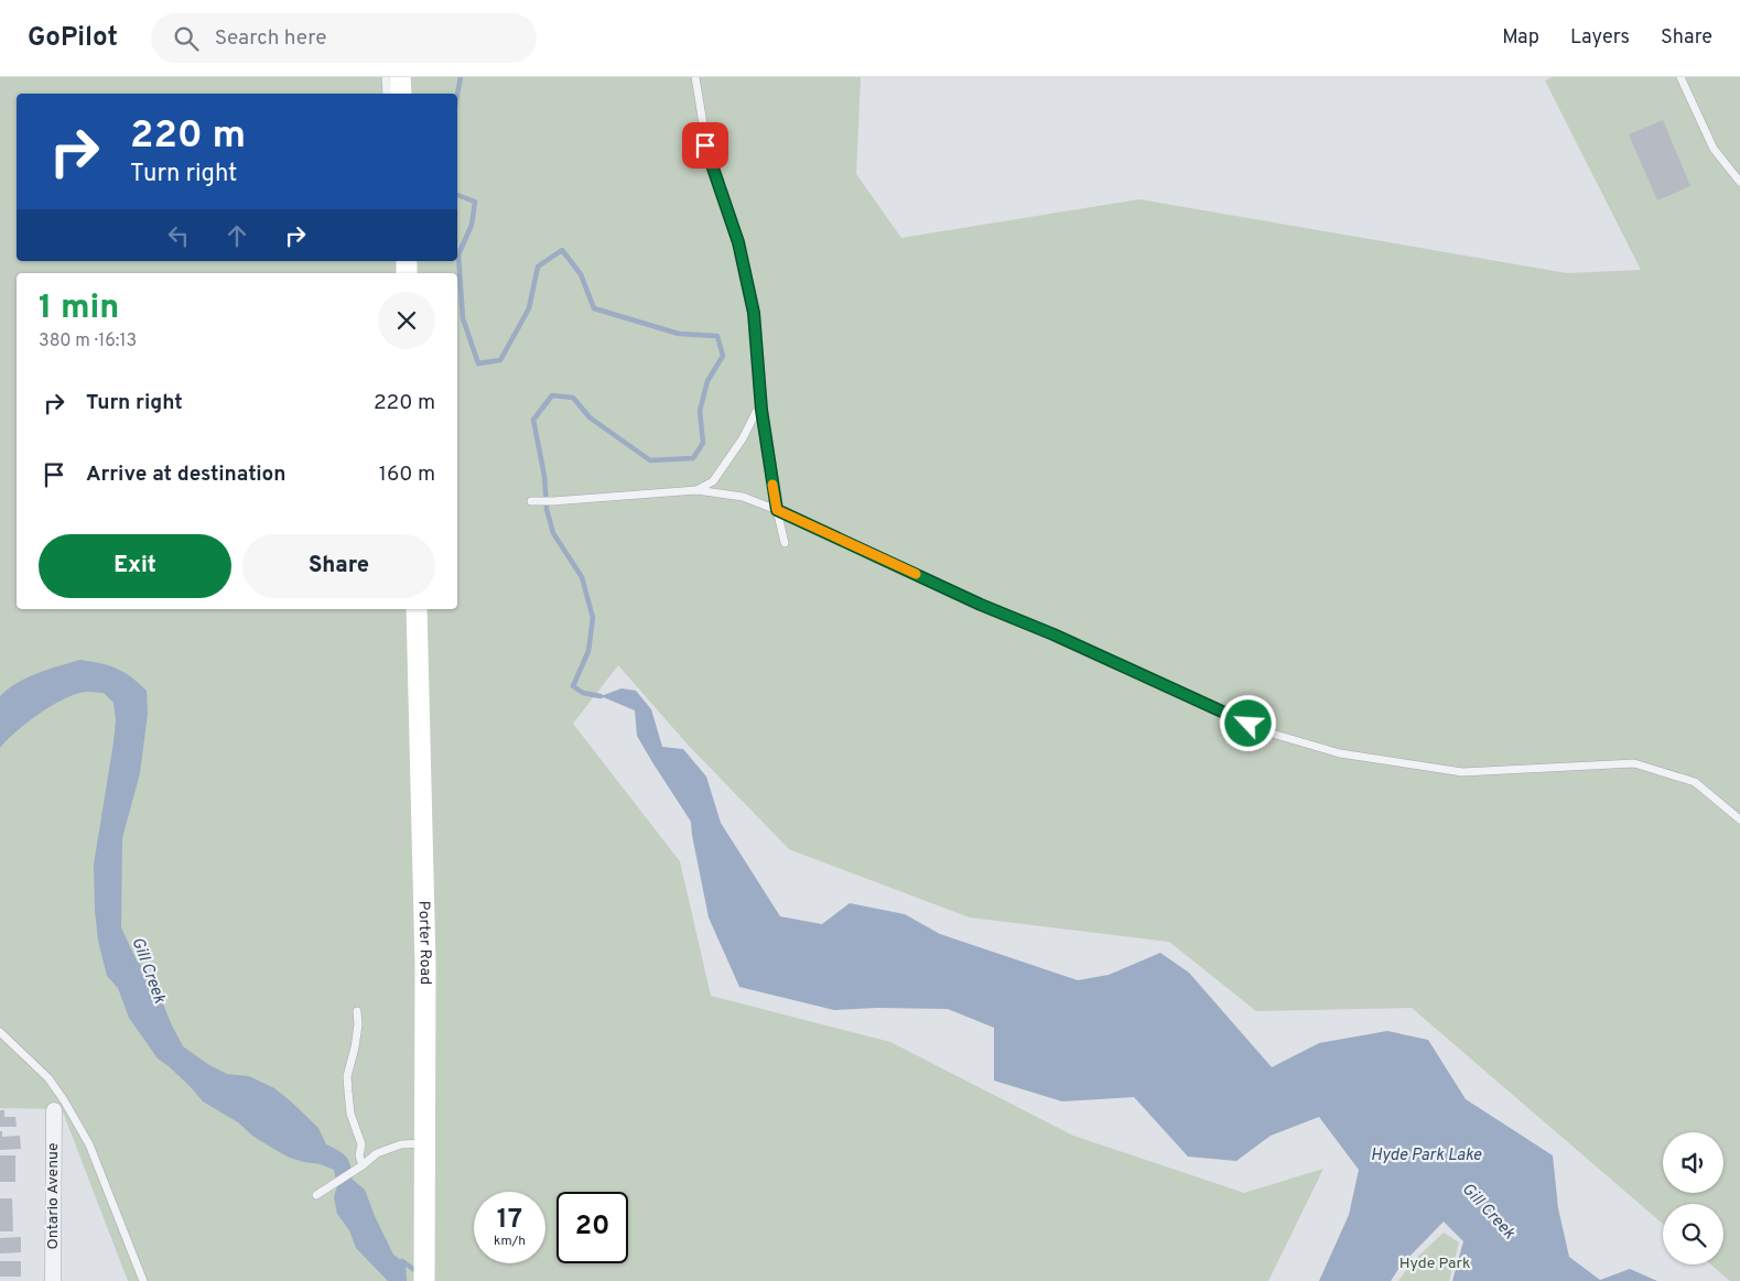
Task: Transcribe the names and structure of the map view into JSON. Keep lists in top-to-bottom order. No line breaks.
{"streets":{"main road":["Porter Road"],"street":["Ontario Avenue"]},"water":["Gill Creek","Hyde Park Lake"],"parks":["Hyde Park"],"page":{"header":"GoPilot","search":"Search here","nav":["Map","Layers","Share"],"turn":["220 m","Turn right"],"heading":["1 min","380 m · 16:13"],"list":[{"name":"Turn right","value":"220 m"},{"name":"Arrive at destination","value":"160 m"}],"buttons":["Exit","Share"],"speed":"17 km/h","limit":"20"}}
